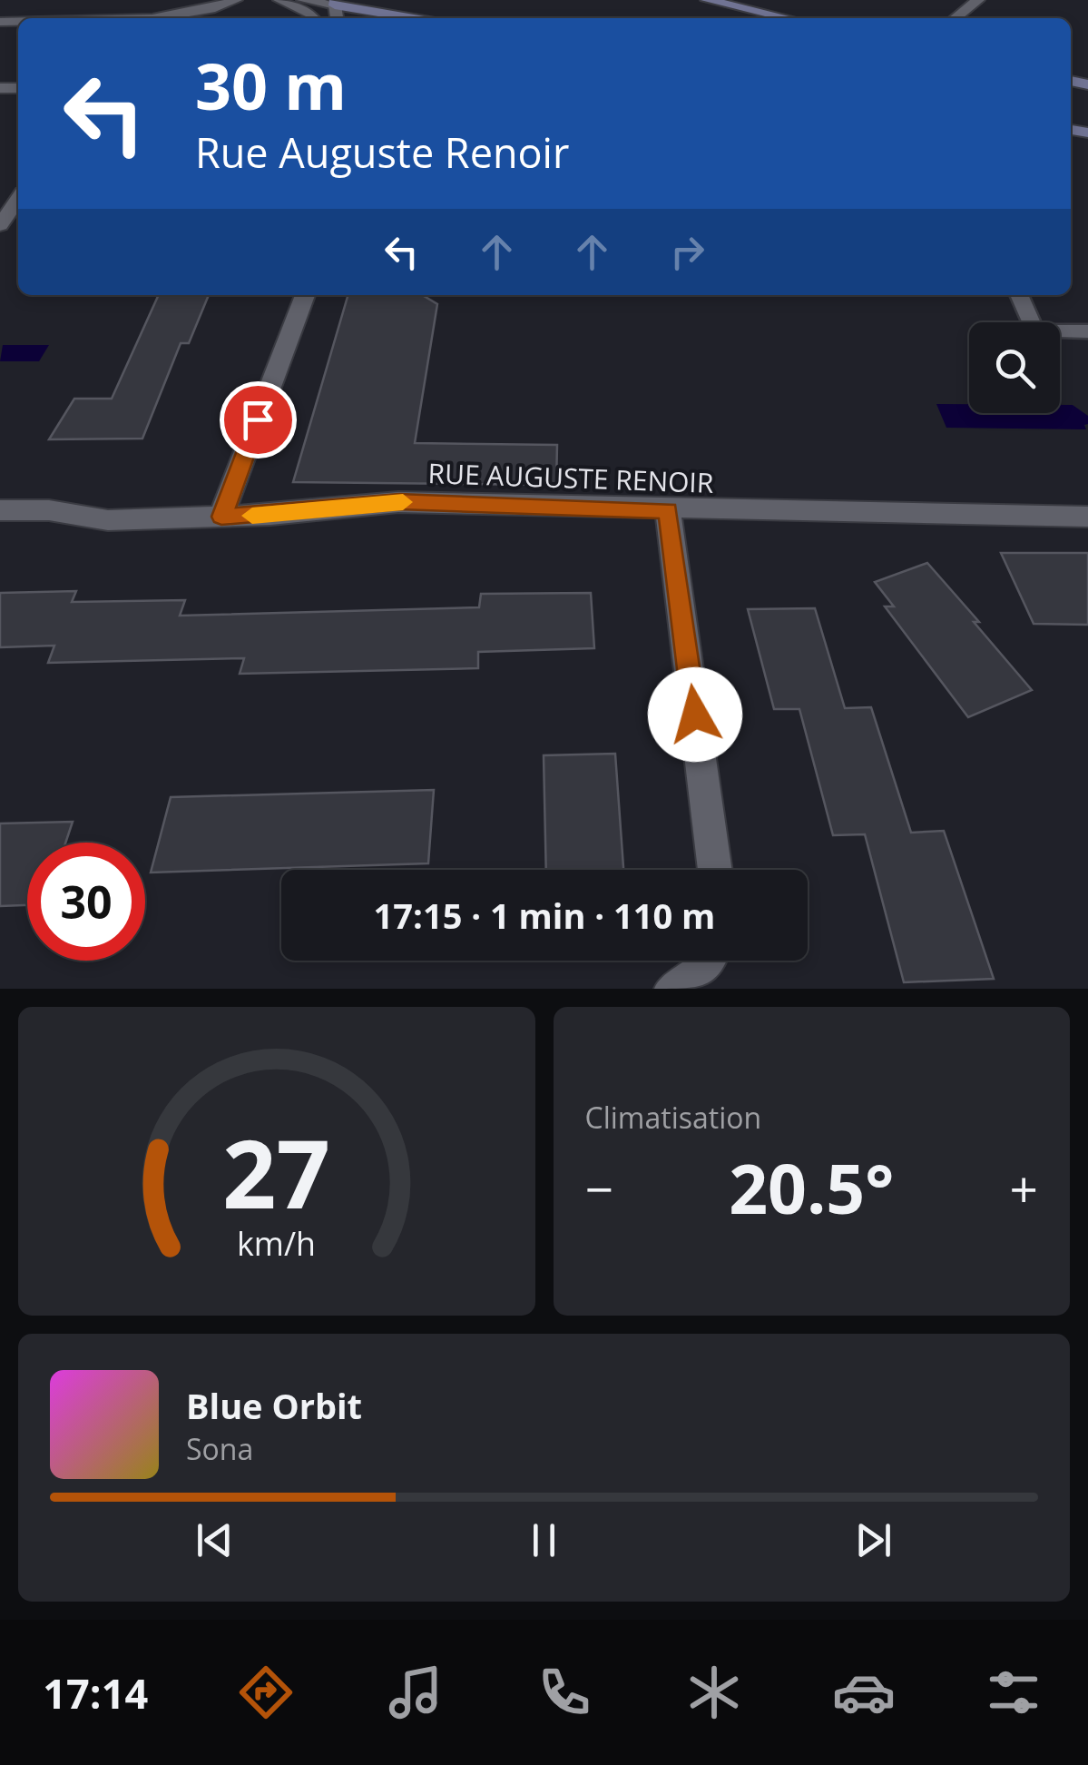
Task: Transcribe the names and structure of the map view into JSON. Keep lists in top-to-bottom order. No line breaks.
{"streets":{"street":["RUE AUGUSTE RENOIR"]},"page":{"turn":["30 m","Rue Auguste Renoir"],"limit":"30","trip":"17:15 · 1 min · 110 m","tile":"Climatisation","heat":["−","20.5°","+"],"song":["Blue Orbit","Sona"],"tabs":"17:14","gauge":["27","km/h"]}}
